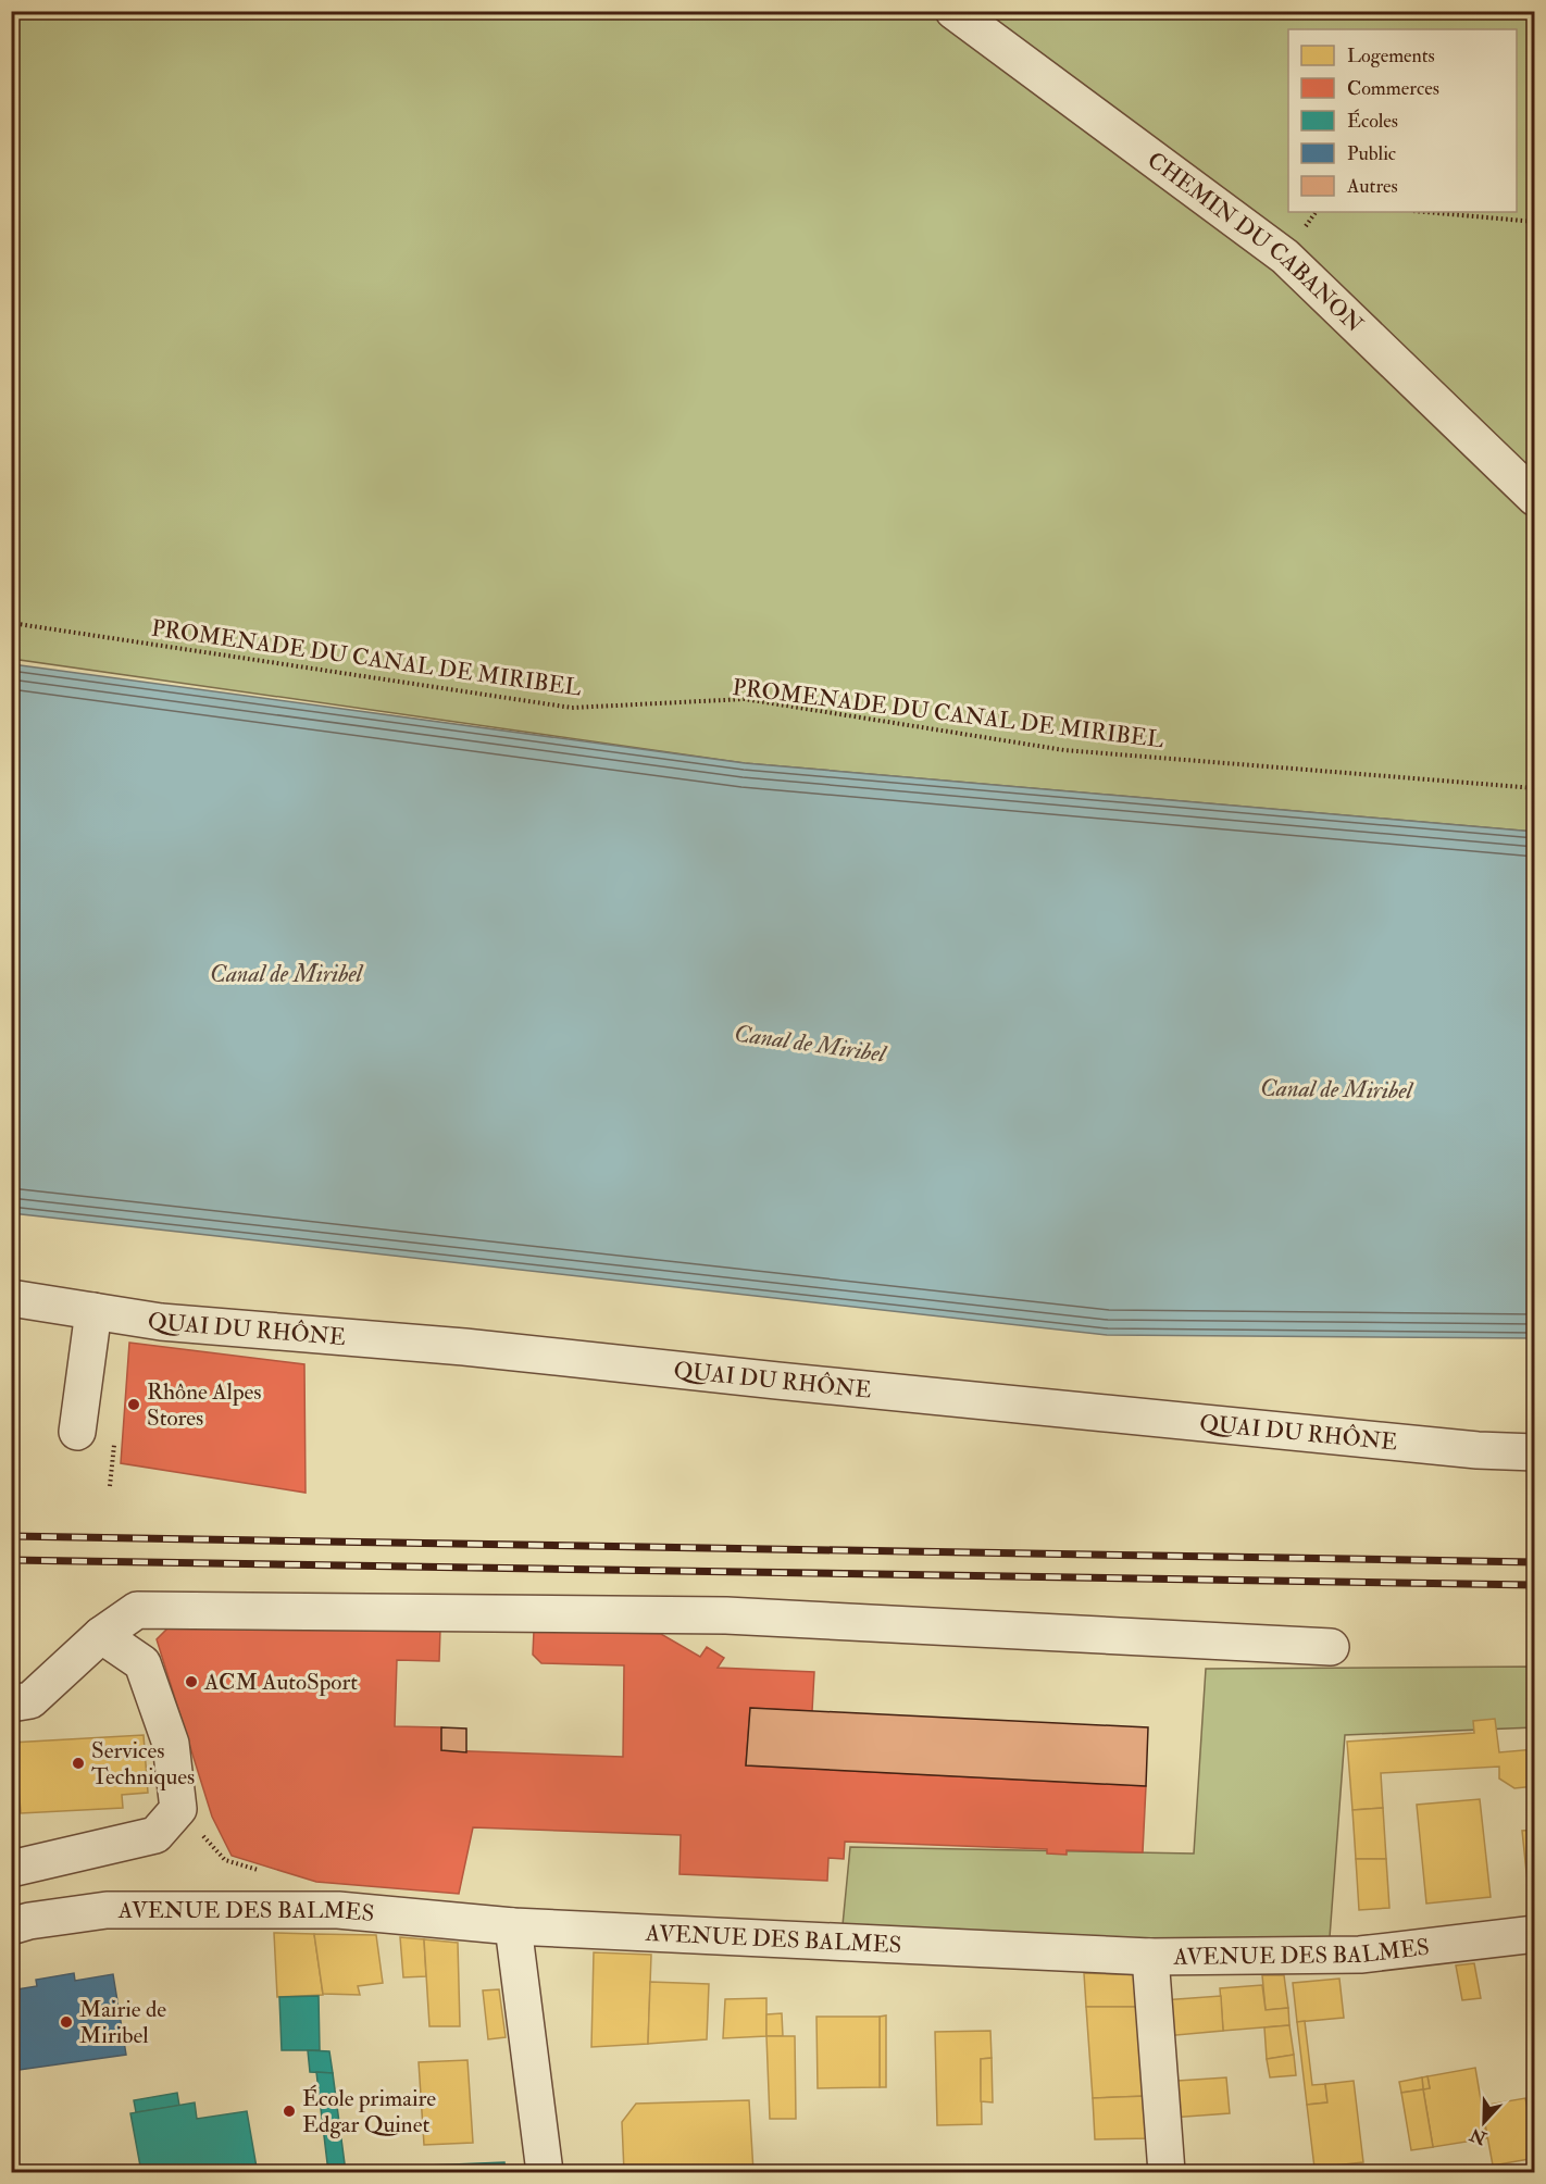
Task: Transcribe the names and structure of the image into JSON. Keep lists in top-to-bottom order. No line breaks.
{"streets":{"street":["CHEMIN DU CABANON","QUAI DU RHÔNE","AVENUE DES BALMES"],"path":["PROMENADE DU CANAL DE MIRIBEL"]},"water":["Canal de Miribel"],"places":["Rhône Alpes Stores","ACM AutoSport","Services Techniques","Mairie de Miribel","École primaire Edgar Quinet"],"legend":["Logements","Commerces","Écoles","Public","Autres"],"north":"bottom"}
